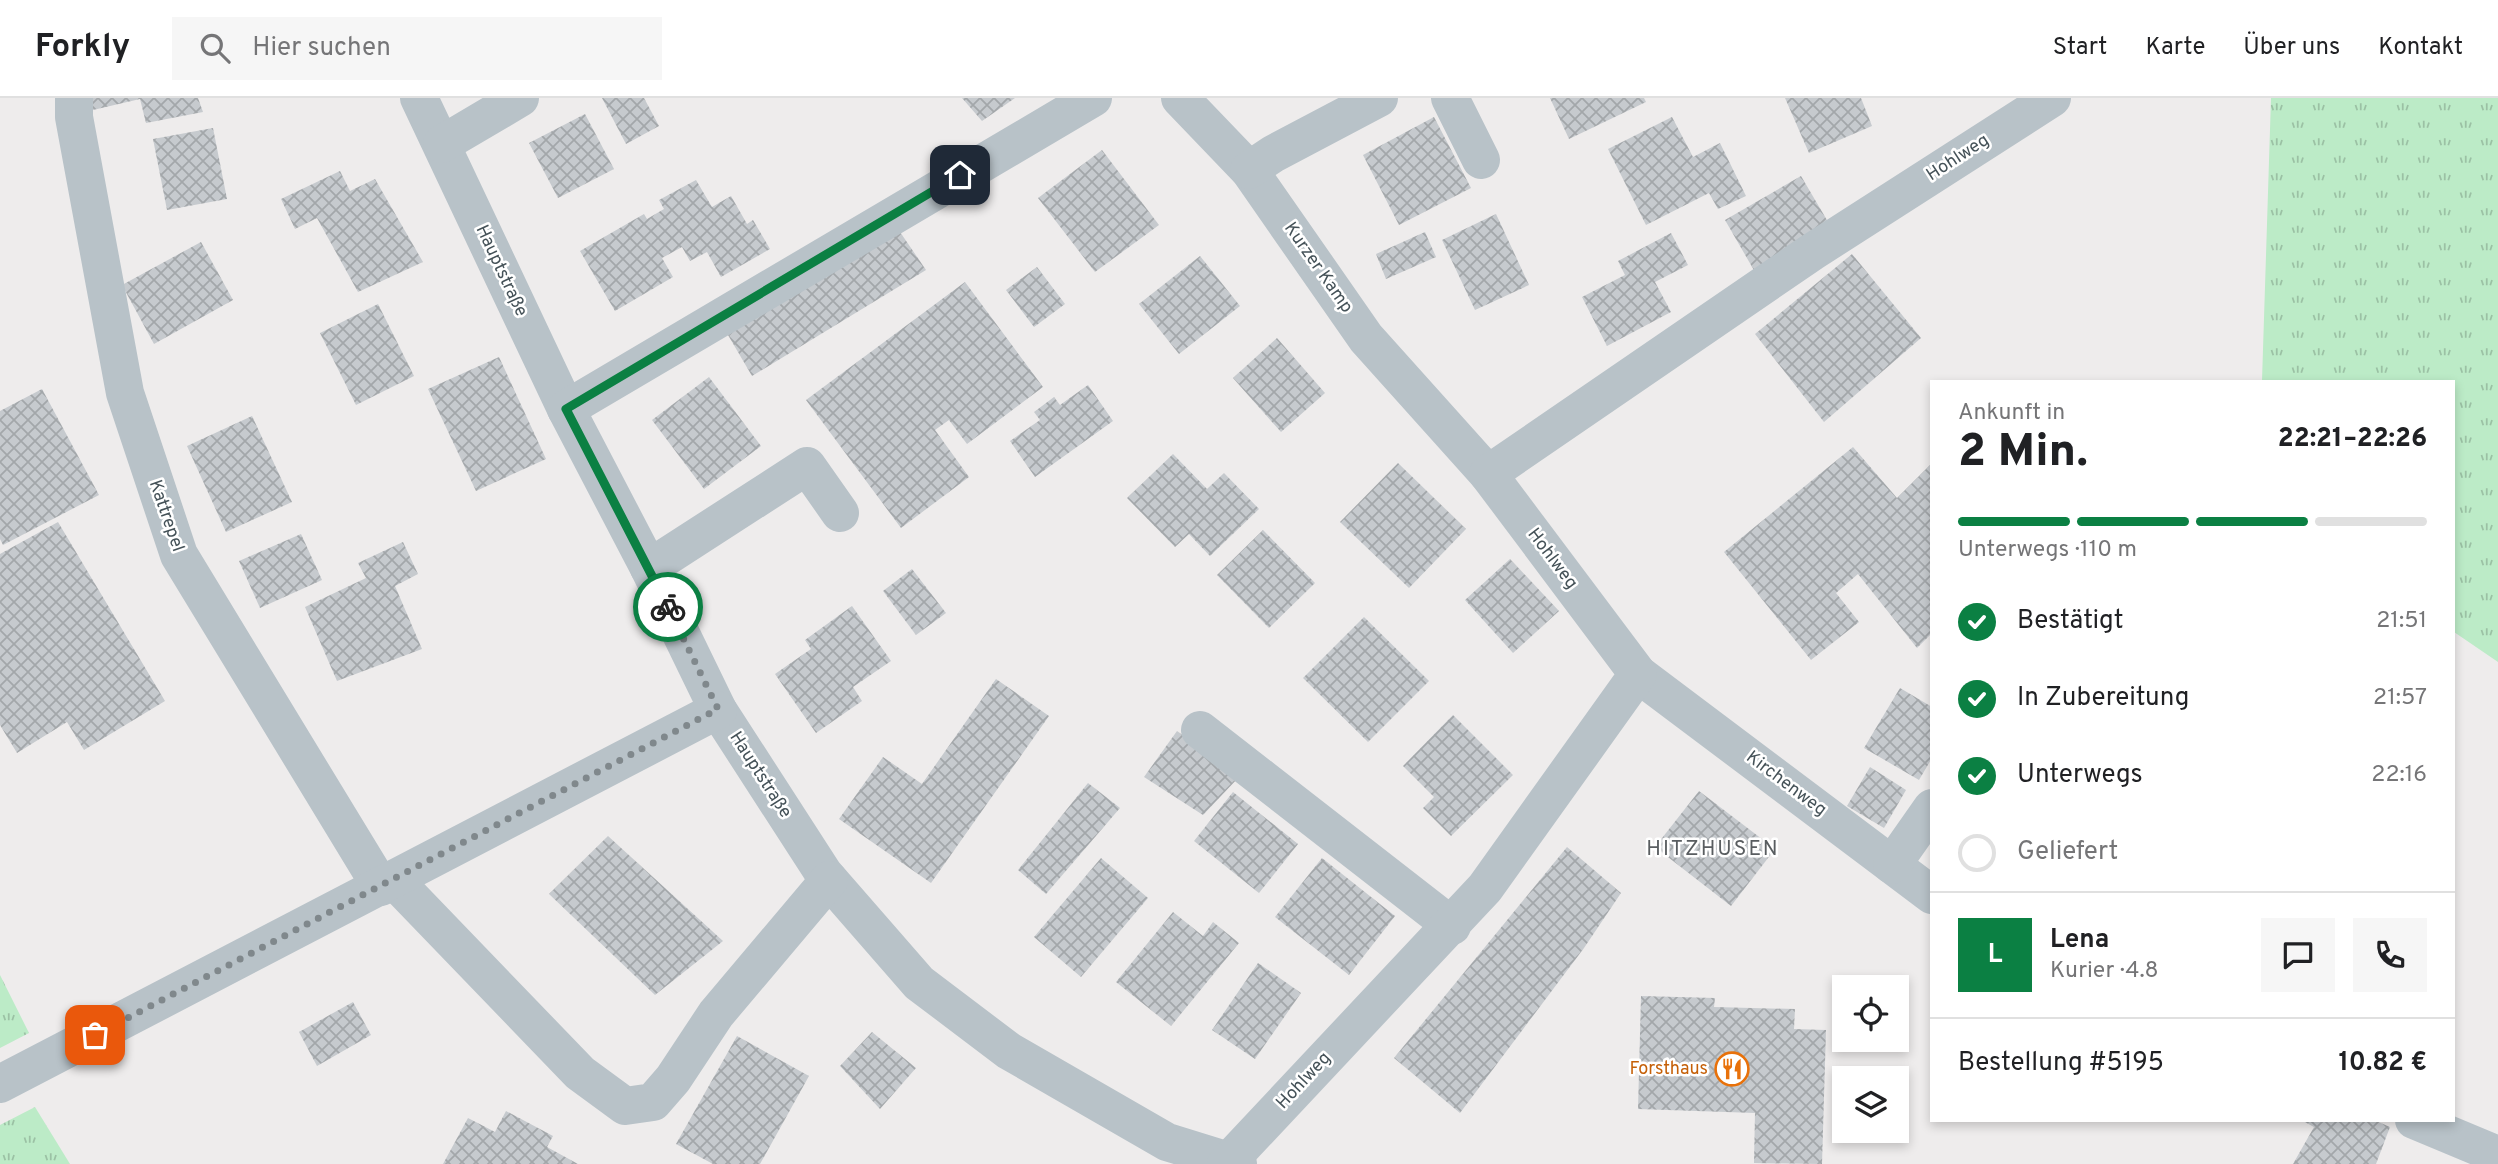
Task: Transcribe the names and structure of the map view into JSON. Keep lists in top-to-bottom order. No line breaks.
{"streets":{"street":["Hohlweg","Kurzer Kamp","Hauptstraße","Kattrepel","Kirchenweg"]},"crossings":[["Hohlweg","Kurzer Kamp"],["Hohlweg","Hauptstraße"],["Hohlweg","Kirchenweg"],["Hauptstraße","Kattrepel"]],"districts":["HITZHUSEN"],"places":{"restaurant":["Forsthaus"]},"page":{"header":"Forkly","search":"Hier suchen","nav":["Start","Karte","Über uns","Kontakt"],"heading":["2 Min.","Ankunft in","22:21–22:26"],"panel":["Lena","Kurier · 4.8","Bestellung #5195","10.82 €"],"bar":"Unterwegs · 110 m","list":[["Bestätigt","21:51"],["In Zubereitung","21:57"],["Unterwegs","22:16"],"Geliefert"],"round":"L"}}
